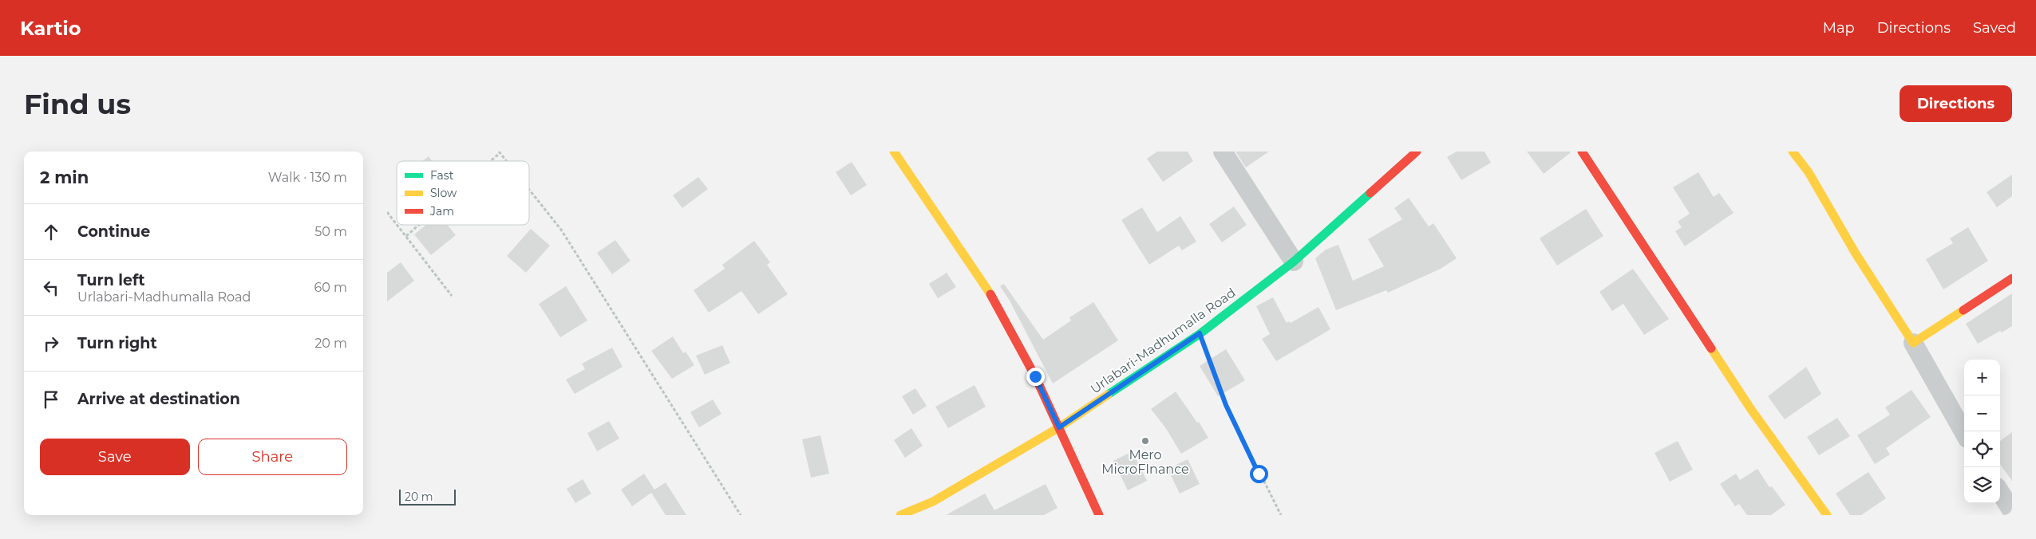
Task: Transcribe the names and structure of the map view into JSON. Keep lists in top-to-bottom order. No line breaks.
{"streets":{"street":["Urlabari-Madhumalla Road"]},"places":["Mero MicroFInance"],"legend":["Fast","Slow","Jam"],"scale_bar":"20 m","page":{"header":"Kartio","nav":["Map","Directions","Saved"],"buttons":["Directions",["Save","Share"]],"title":"Find us","heading":["2 min","Walk · 130 m"],"list":[["Continue","50 m"],["Turn left","Urlabari-Madhumalla Road","60 m"],["Turn right","20 m"],"Arrive at destination"],"map_buttons":["+","−"],"scale":"20 m"}}
